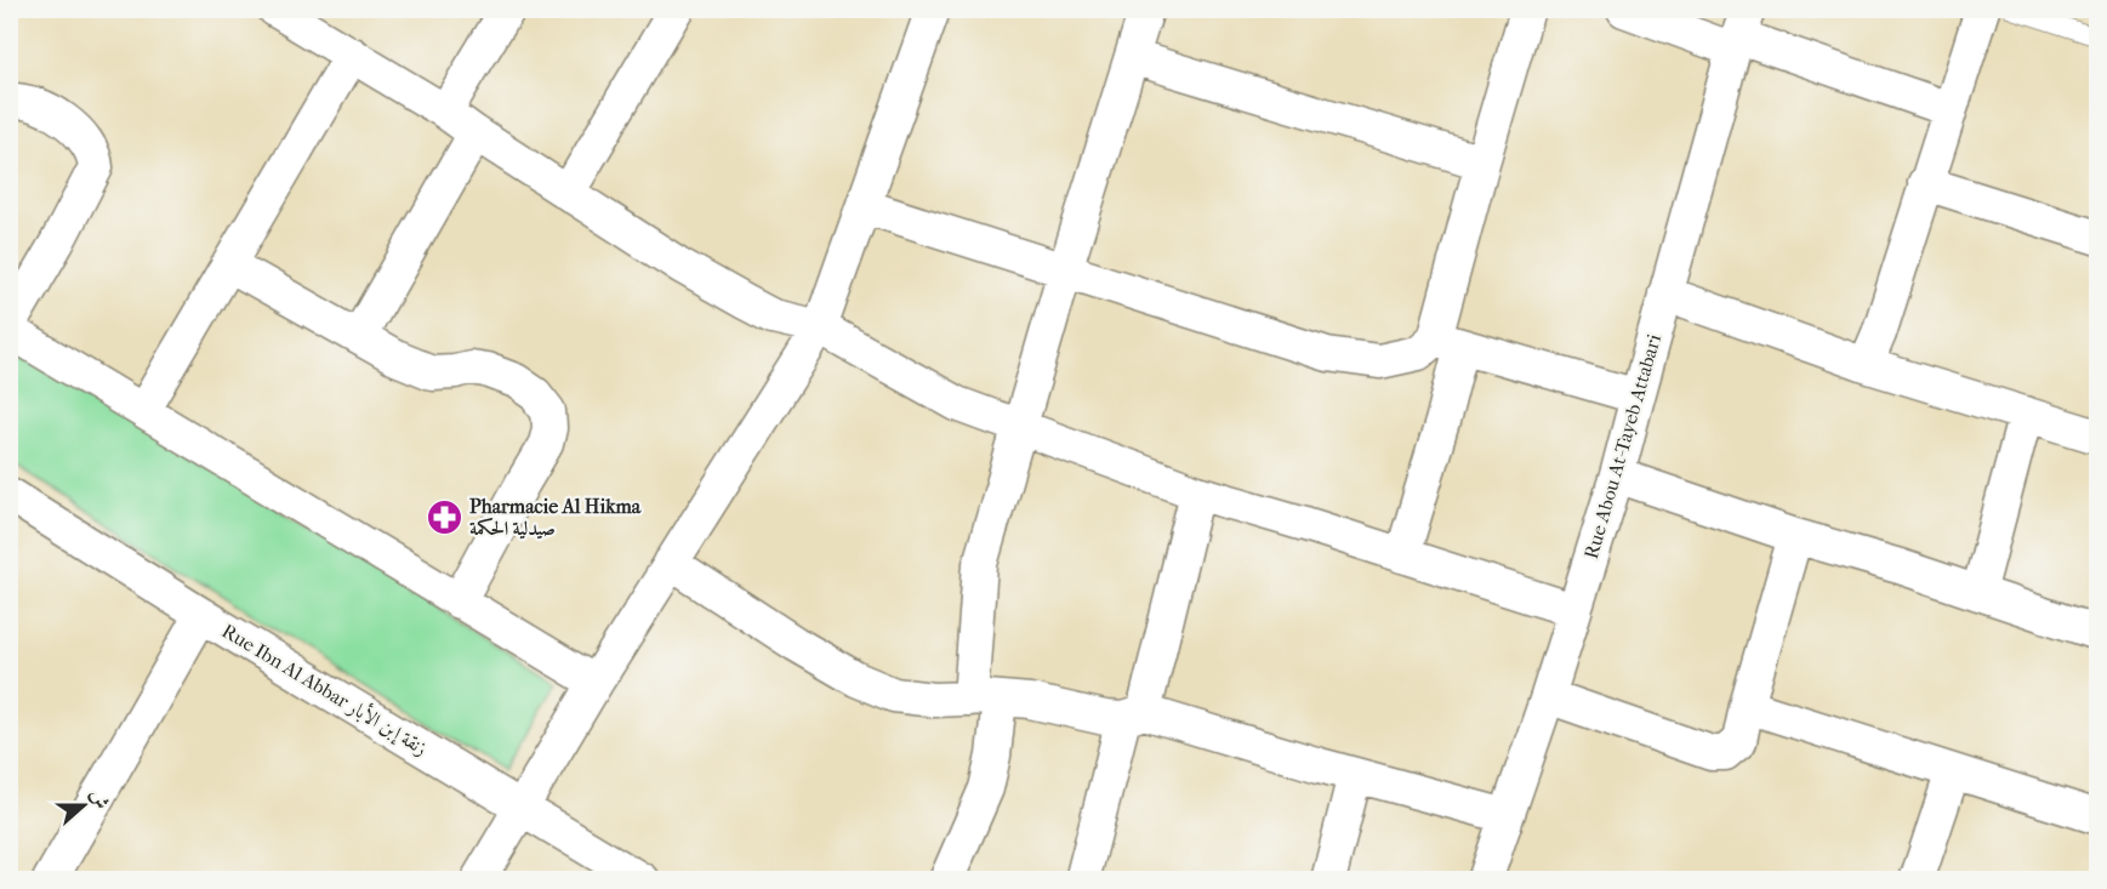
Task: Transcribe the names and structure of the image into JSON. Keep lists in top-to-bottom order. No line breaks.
{"streets":{"street":["Rue Abou At-Tayeb Attabari","Rue Ibn Al Abbar زنقة إبن الأبار"]},"places":{"pharmacy":["Pharmacie Al Hikma صيدلية الحكمة"]},"north":"right"}
